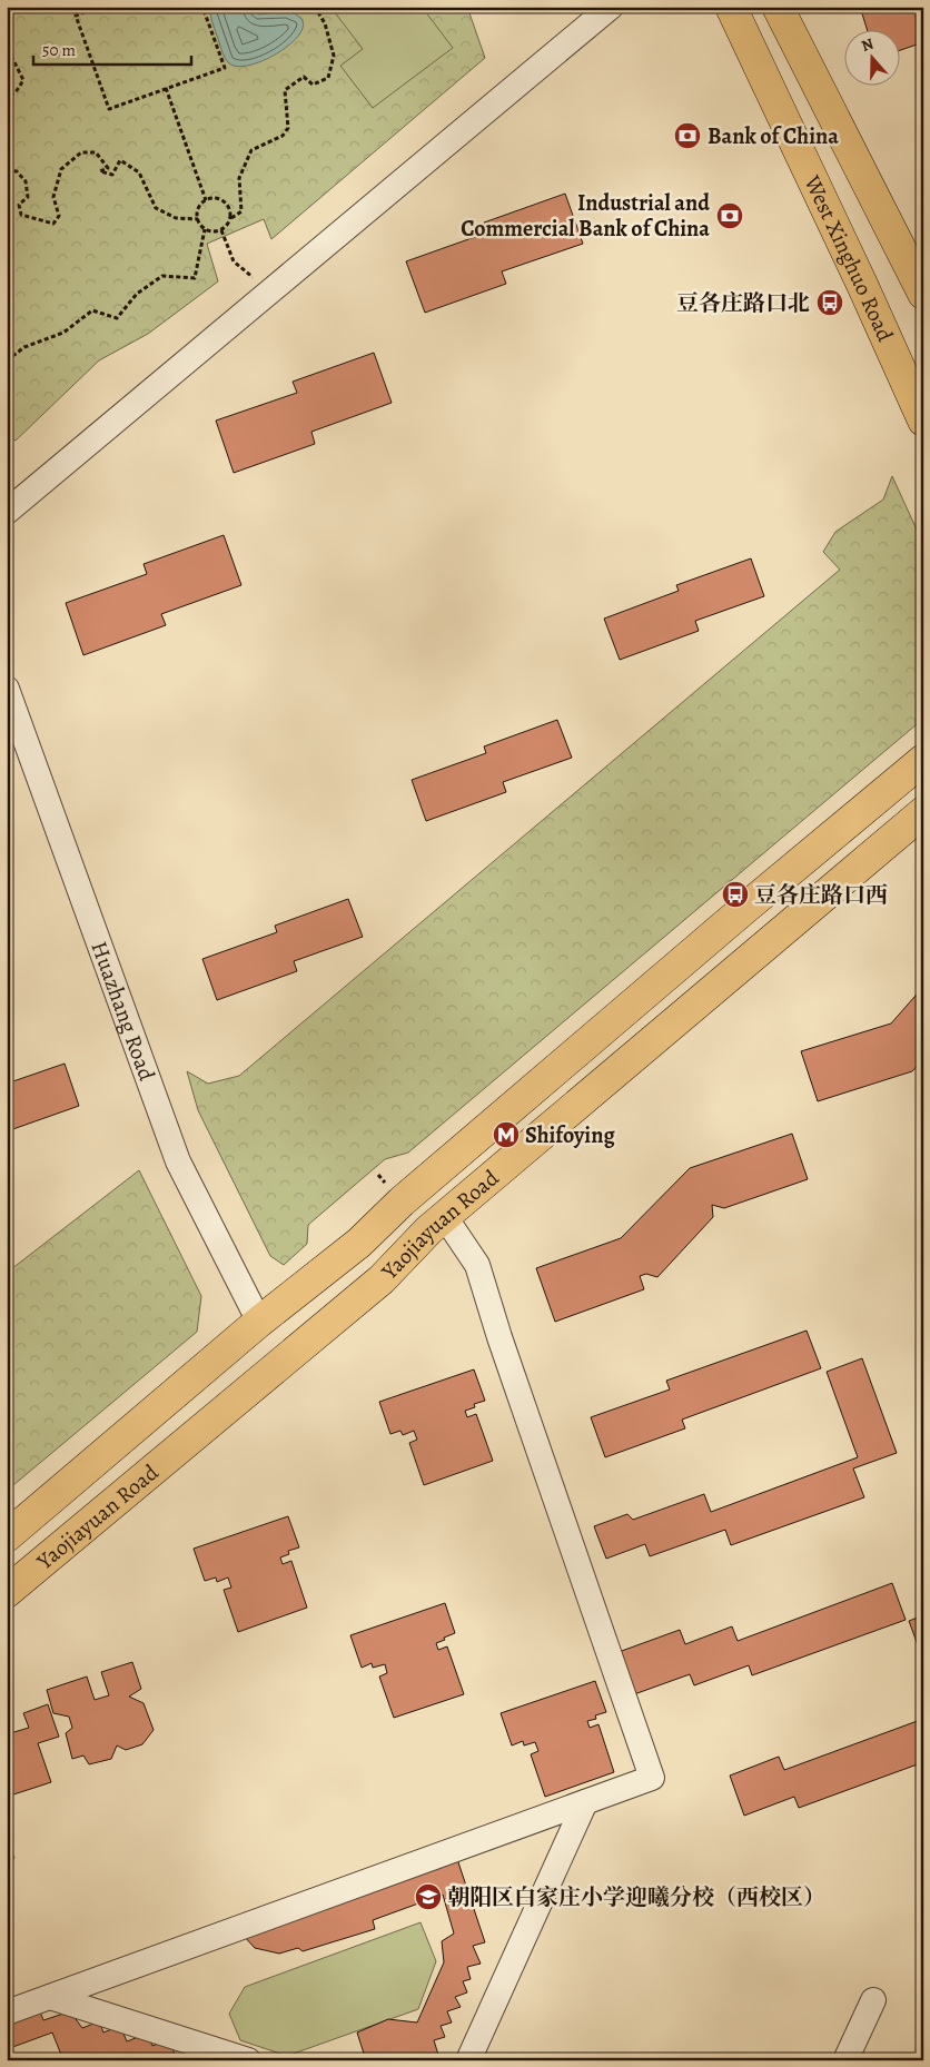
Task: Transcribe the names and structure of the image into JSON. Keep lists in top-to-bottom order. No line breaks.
{"streets":{"main road":["West Xinghuo Road","Yaojiayuan Road"],"street":["Huazhang Road"]},"crossings":[["Huazhang Road","Yaojiayuan Road"]],"places":{"bank":["Bank of China","Industrial and Commercial Bank of China"],"bus stop":["豆各庄路口北","豆各庄路口西"],"metro station":["Shifoying"],"school or university":["朝阳区白家庄小学迎曦分校（西校区）"]},"scale_bar":"50 m","north":"top"}
